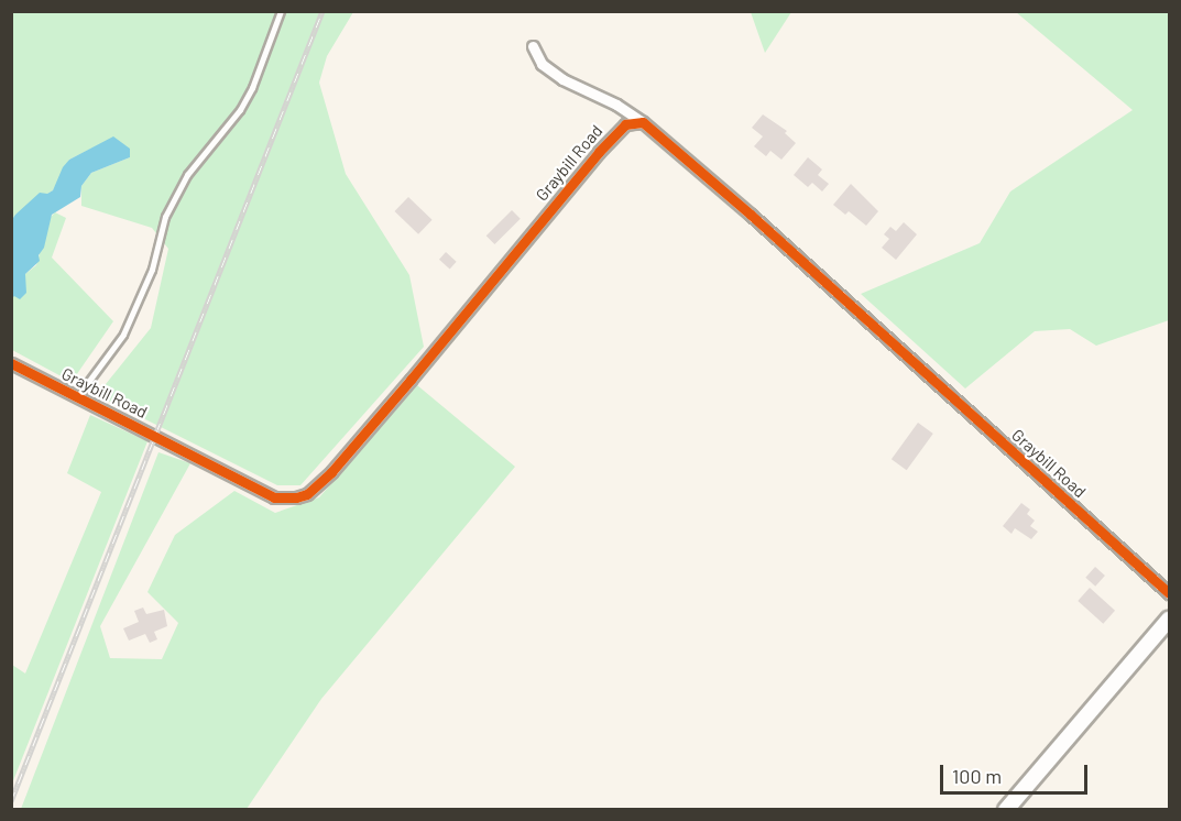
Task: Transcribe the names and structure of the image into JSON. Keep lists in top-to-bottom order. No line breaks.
{"streets":{"street":["Graybill Road"]},"scale_bar":"100 m"}
